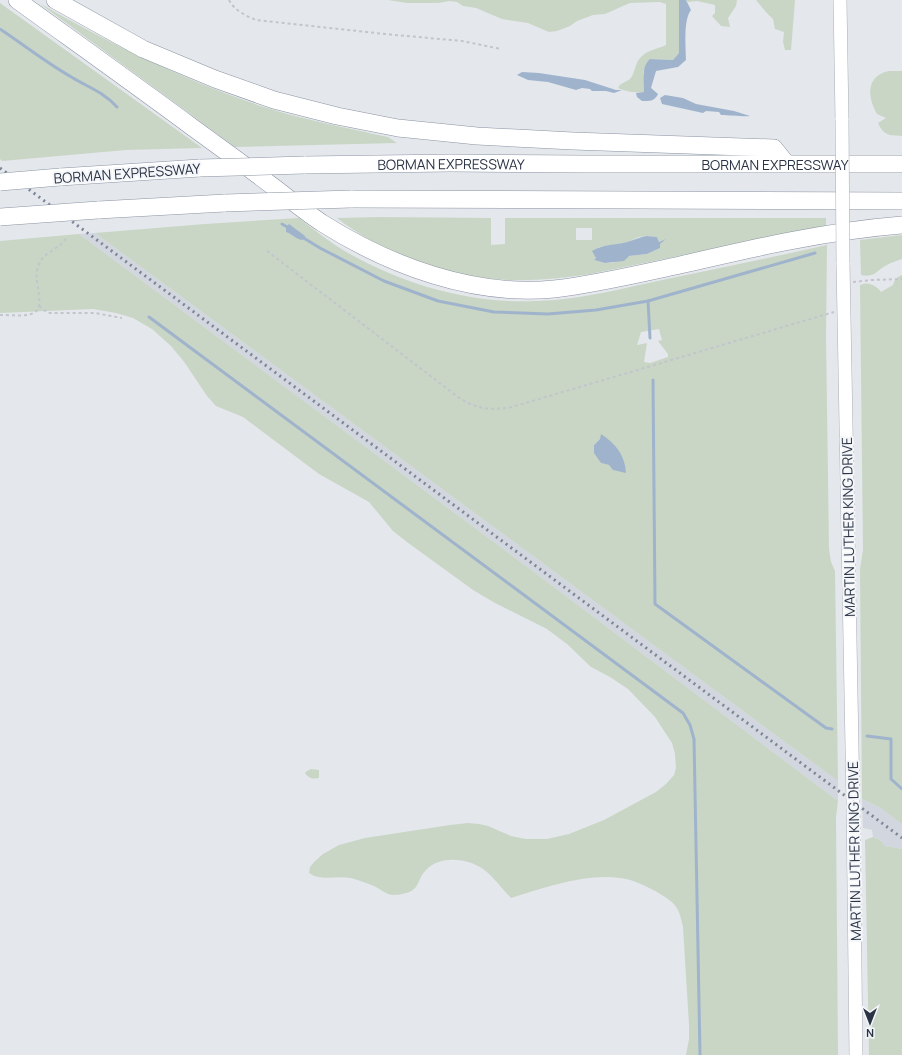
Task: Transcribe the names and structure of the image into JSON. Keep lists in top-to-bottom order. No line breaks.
{"streets":{"highway":["BORMAN EXPRESSWAY"],"main road":["MARTIN LUTHER KING DRIVE"]},"north":"bottom"}
